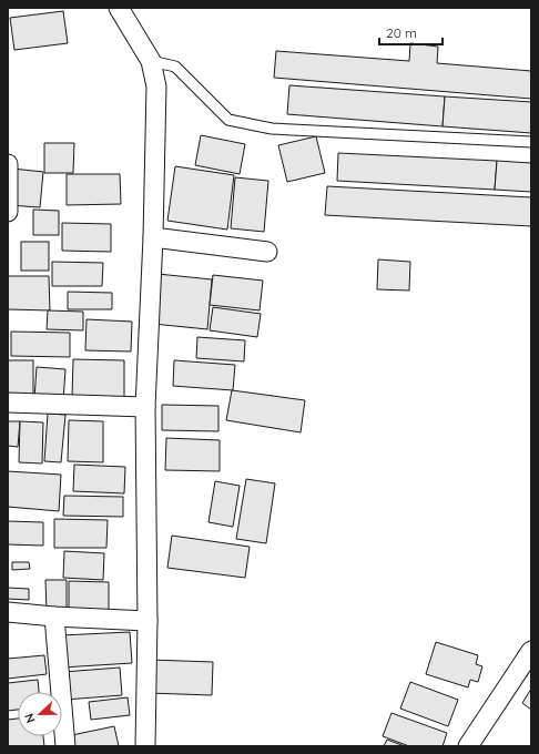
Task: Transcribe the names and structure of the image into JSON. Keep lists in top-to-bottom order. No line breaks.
{"scale_bar":"20 m","north":"left"}
